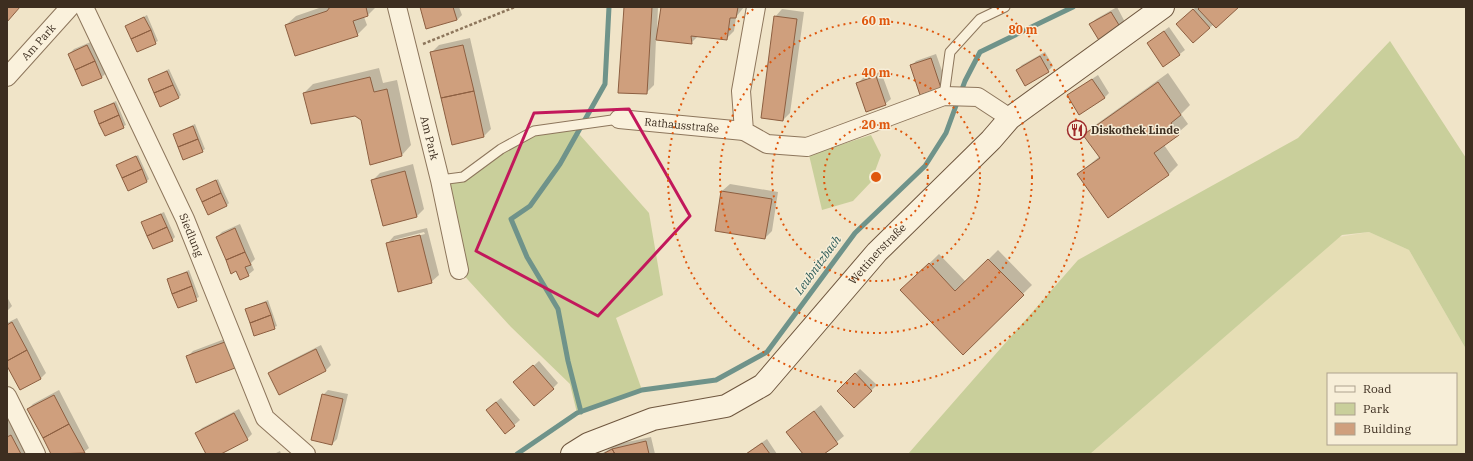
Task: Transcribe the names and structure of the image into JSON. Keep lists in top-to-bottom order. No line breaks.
{"streets":{"street":["Am Park","Rathausstraße","Siedlung","Wettinerstraße"]},"crossings":[["Rathausstraße","Wettinerstraße"]],"water":["Leubnitzbach"],"places":{"restaurant":["Diskothek Linde"]},"legend":["Road","Park","Building"],"rings":["60 m","80 m","40 m","20 m"]}
